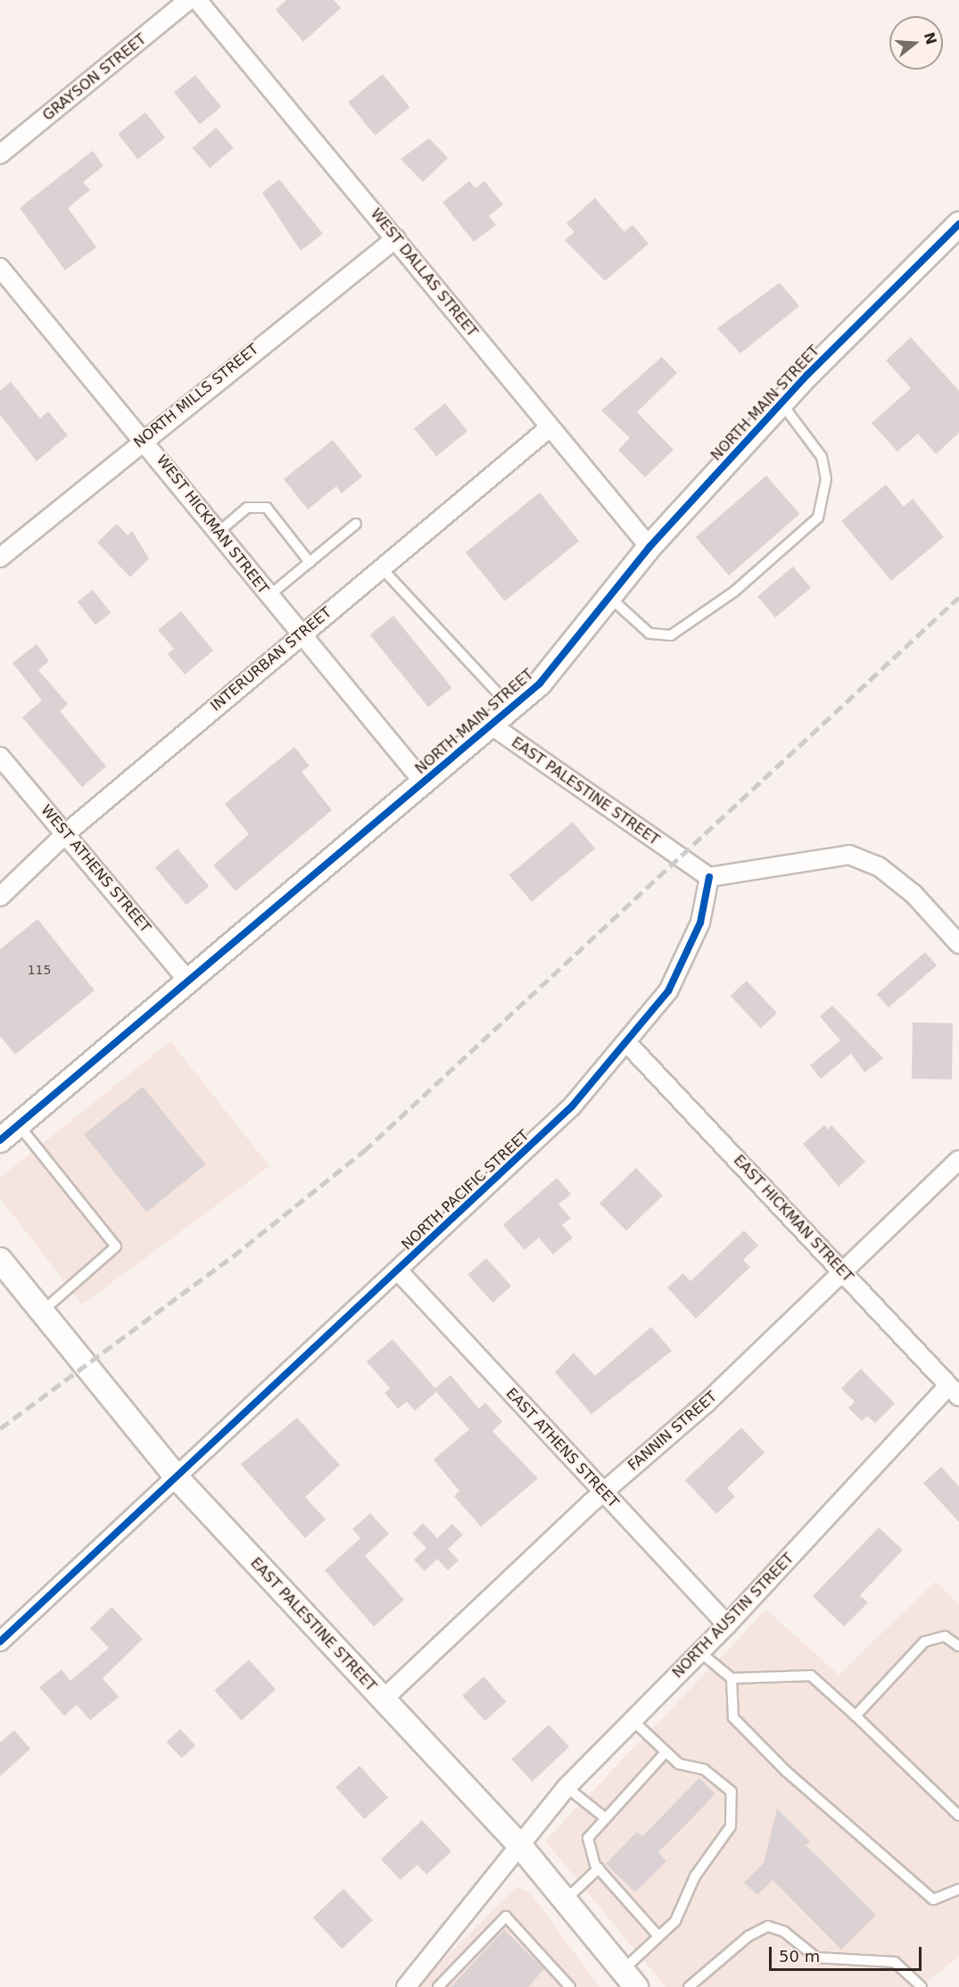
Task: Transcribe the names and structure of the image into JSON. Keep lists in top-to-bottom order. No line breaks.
{"streets":{"street":["GRAYSON STREET","WEST DALLAS STREET","NORTH MILLS STREET","NORTH MAIN STREET","WEST HICKMAN STREET","INTERURBAN STREET","EAST PALESTINE STREET","WEST ATHENS STREET","NORTH PACIFIC STREET","EAST HICKMAN STREET","FANNIN STREET","EAST ATHENS STREET","NORTH AUSTIN STREET"]},"crossings":[["WEST DALLAS STREET","NORTH MILLS STREET"],["WEST DALLAS STREET","NORTH MAIN STREET"],["WEST DALLAS STREET","INTERURBAN STREET"],["NORTH MILLS STREET","WEST HICKMAN STREET"],["NORTH MAIN STREET","WEST HICKMAN STREET"],["NORTH MAIN STREET","EAST PALESTINE STREET"],["NORTH MAIN STREET","WEST ATHENS STREET"],["WEST HICKMAN STREET","INTERURBAN STREET"],["INTERURBAN STREET","WEST ATHENS STREET"],["EAST PALESTINE STREET","NORTH PACIFIC STREET"],["EAST PALESTINE STREET","FANNIN STREET"],["EAST PALESTINE STREET","NORTH AUSTIN STREET"],["NORTH PACIFIC STREET","EAST HICKMAN STREET"],["NORTH PACIFIC STREET","EAST ATHENS STREET"],["EAST HICKMAN STREET","FANNIN STREET"],["EAST HICKMAN STREET","NORTH AUSTIN STREET"],["FANNIN STREET","EAST ATHENS STREET"],["EAST ATHENS STREET","NORTH AUSTIN STREET"]],"house_numbers":["115"],"scale_bar":"50 m","north":"right"}
